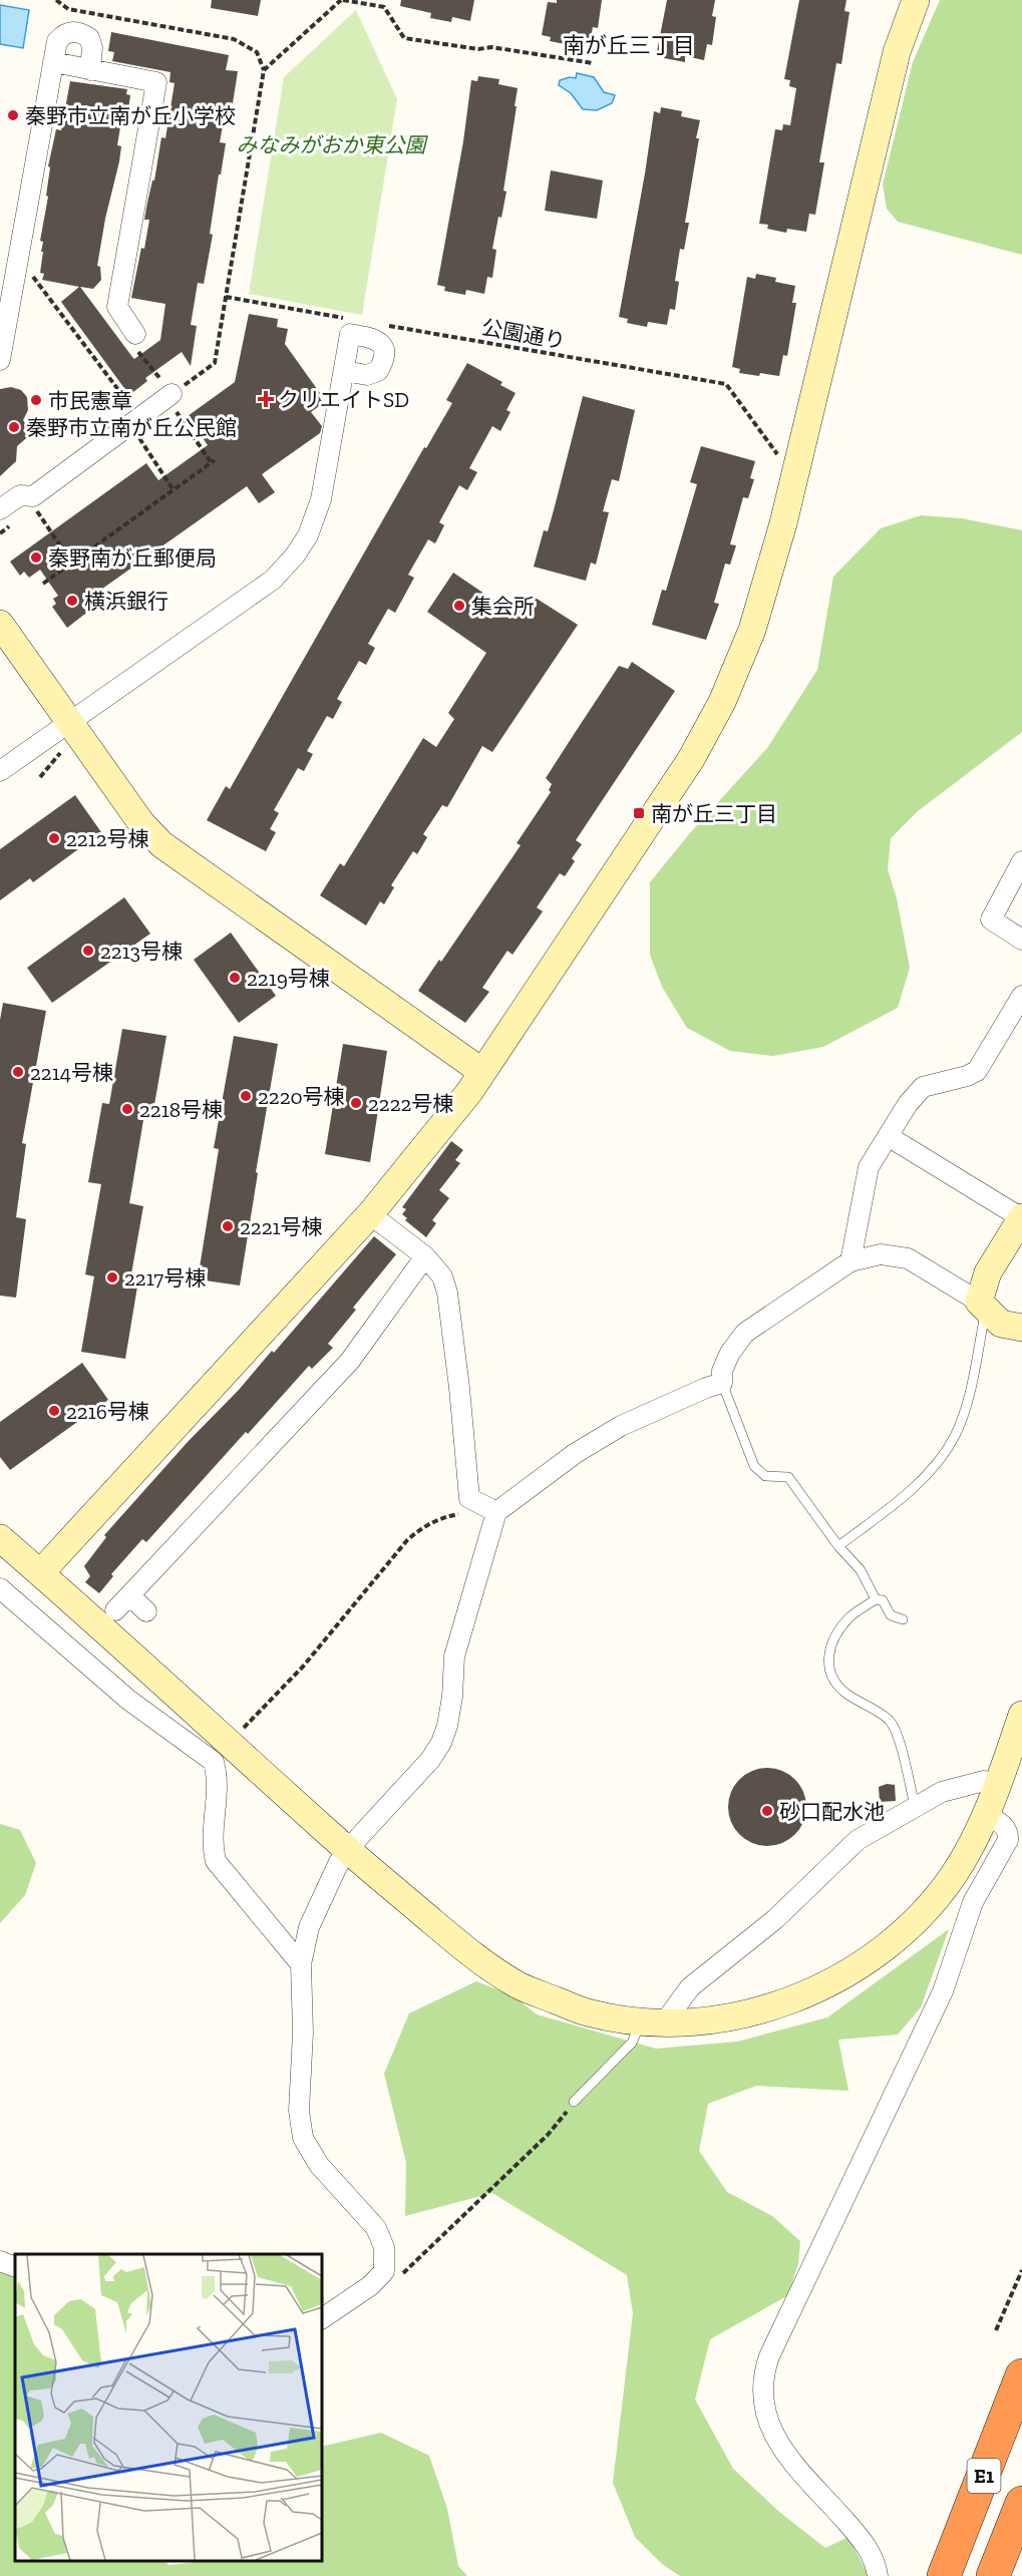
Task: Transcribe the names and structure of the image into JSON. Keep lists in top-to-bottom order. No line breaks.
{"streets":{"highway":["E1"],"path":["公園通り"]},"districts":["南が丘三丁目"],"parks":["みなみがおか東公園"],"places":{"other":["秦野市立南が丘小学校","市民憲章","秦野市立南が丘公民館","秦野南が丘郵便局","横浜銀行","集会所","2212号棟","2213号棟","2219号棟","2214号棟","2220号棟","2222号棟","2218号棟","2221号棟","2217号棟","2216号棟","砂口配水池"],"health":["クリエイトSD"],"transit":["南が丘三丁目"]}}
